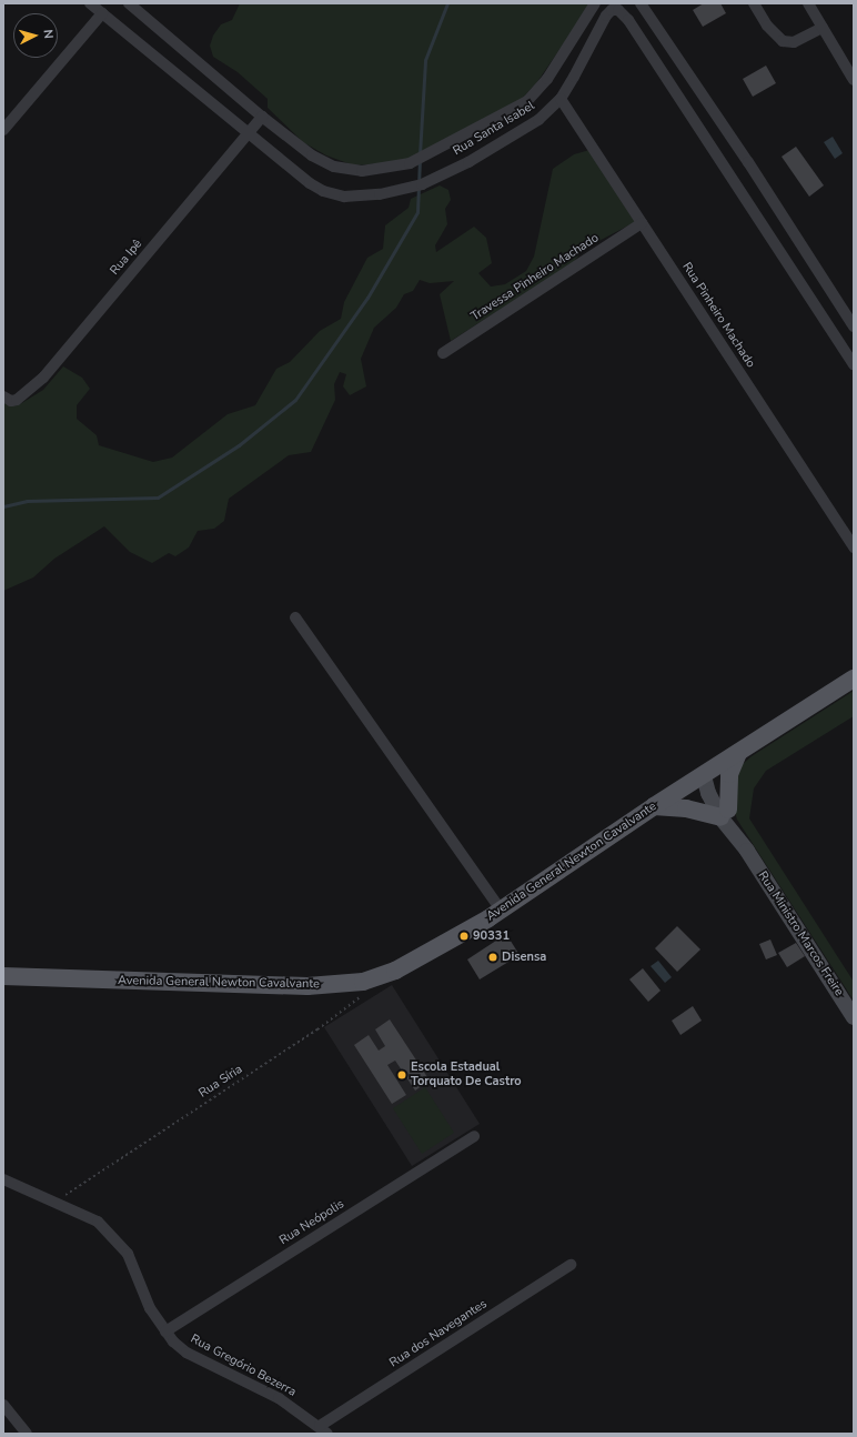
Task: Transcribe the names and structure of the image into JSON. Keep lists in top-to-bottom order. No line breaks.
{"streets":{"main road":["Avenida General Newton Cavalvante","Rua Ministro Marcos Freire"],"street":["Rua Santa Isabel","Rua Ipê","Travessa Pinheiro Machado","Rua Pinheiro Machado","Rua Neópolis","Rua dos Navegantes","Rua Gregório Bezerra"],"path":["Rua Síria"]},"crossings":[["Rua Santa Isabel","Rua Ipê"],["Rua Santa Isabel","Rua Pinheiro Machado"],["Travessa Pinheiro Machado","Rua Pinheiro Machado"],["Avenida General Newton Cavalvante","Rua Ministro Marcos Freire"],["Rua Síria","Rua Gregório Bezerra"],["Rua Neópolis","Rua Gregório Bezerra"],["Rua dos Navegantes","Rua Gregório Bezerra"]],"places":["90331","Disensa","Escola Estadual Torquato De Castro"],"north":"right"}
